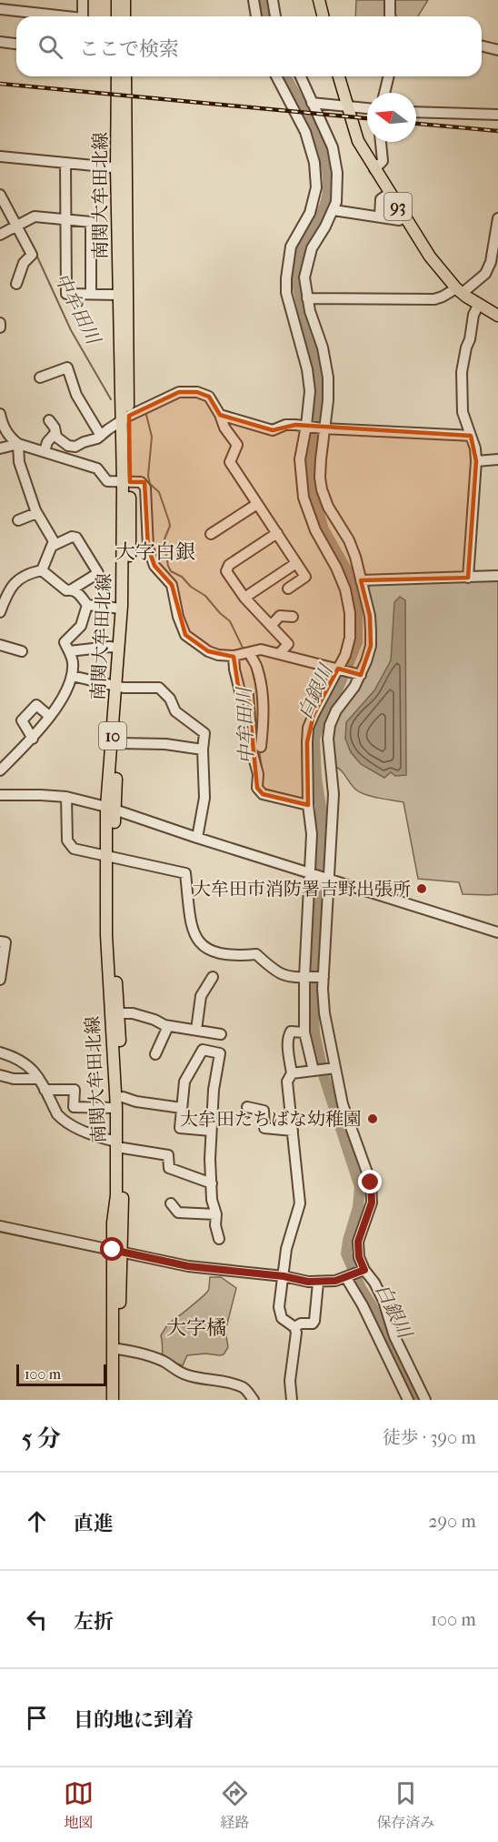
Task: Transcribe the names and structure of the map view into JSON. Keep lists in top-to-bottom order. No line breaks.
{"streets":{"main road":["南関大牟田北線","93","10"]},"districts":["大字白銀","大字橘"],"water":["中牟田川","白銀川"],"places":["大牟田市消防署吉野出張所","大牟田たちばな幼稚園"],"scale_bar":"100 m","north":"left","page":{"search":"ここで検索","scale":"100 m","heading":["5 分","徒歩 · 390 m"],"list":[["直進","290 m"],["左折","100 m"],"目的地に到着"],"nav":["地図","経路","保存済み"]}}
